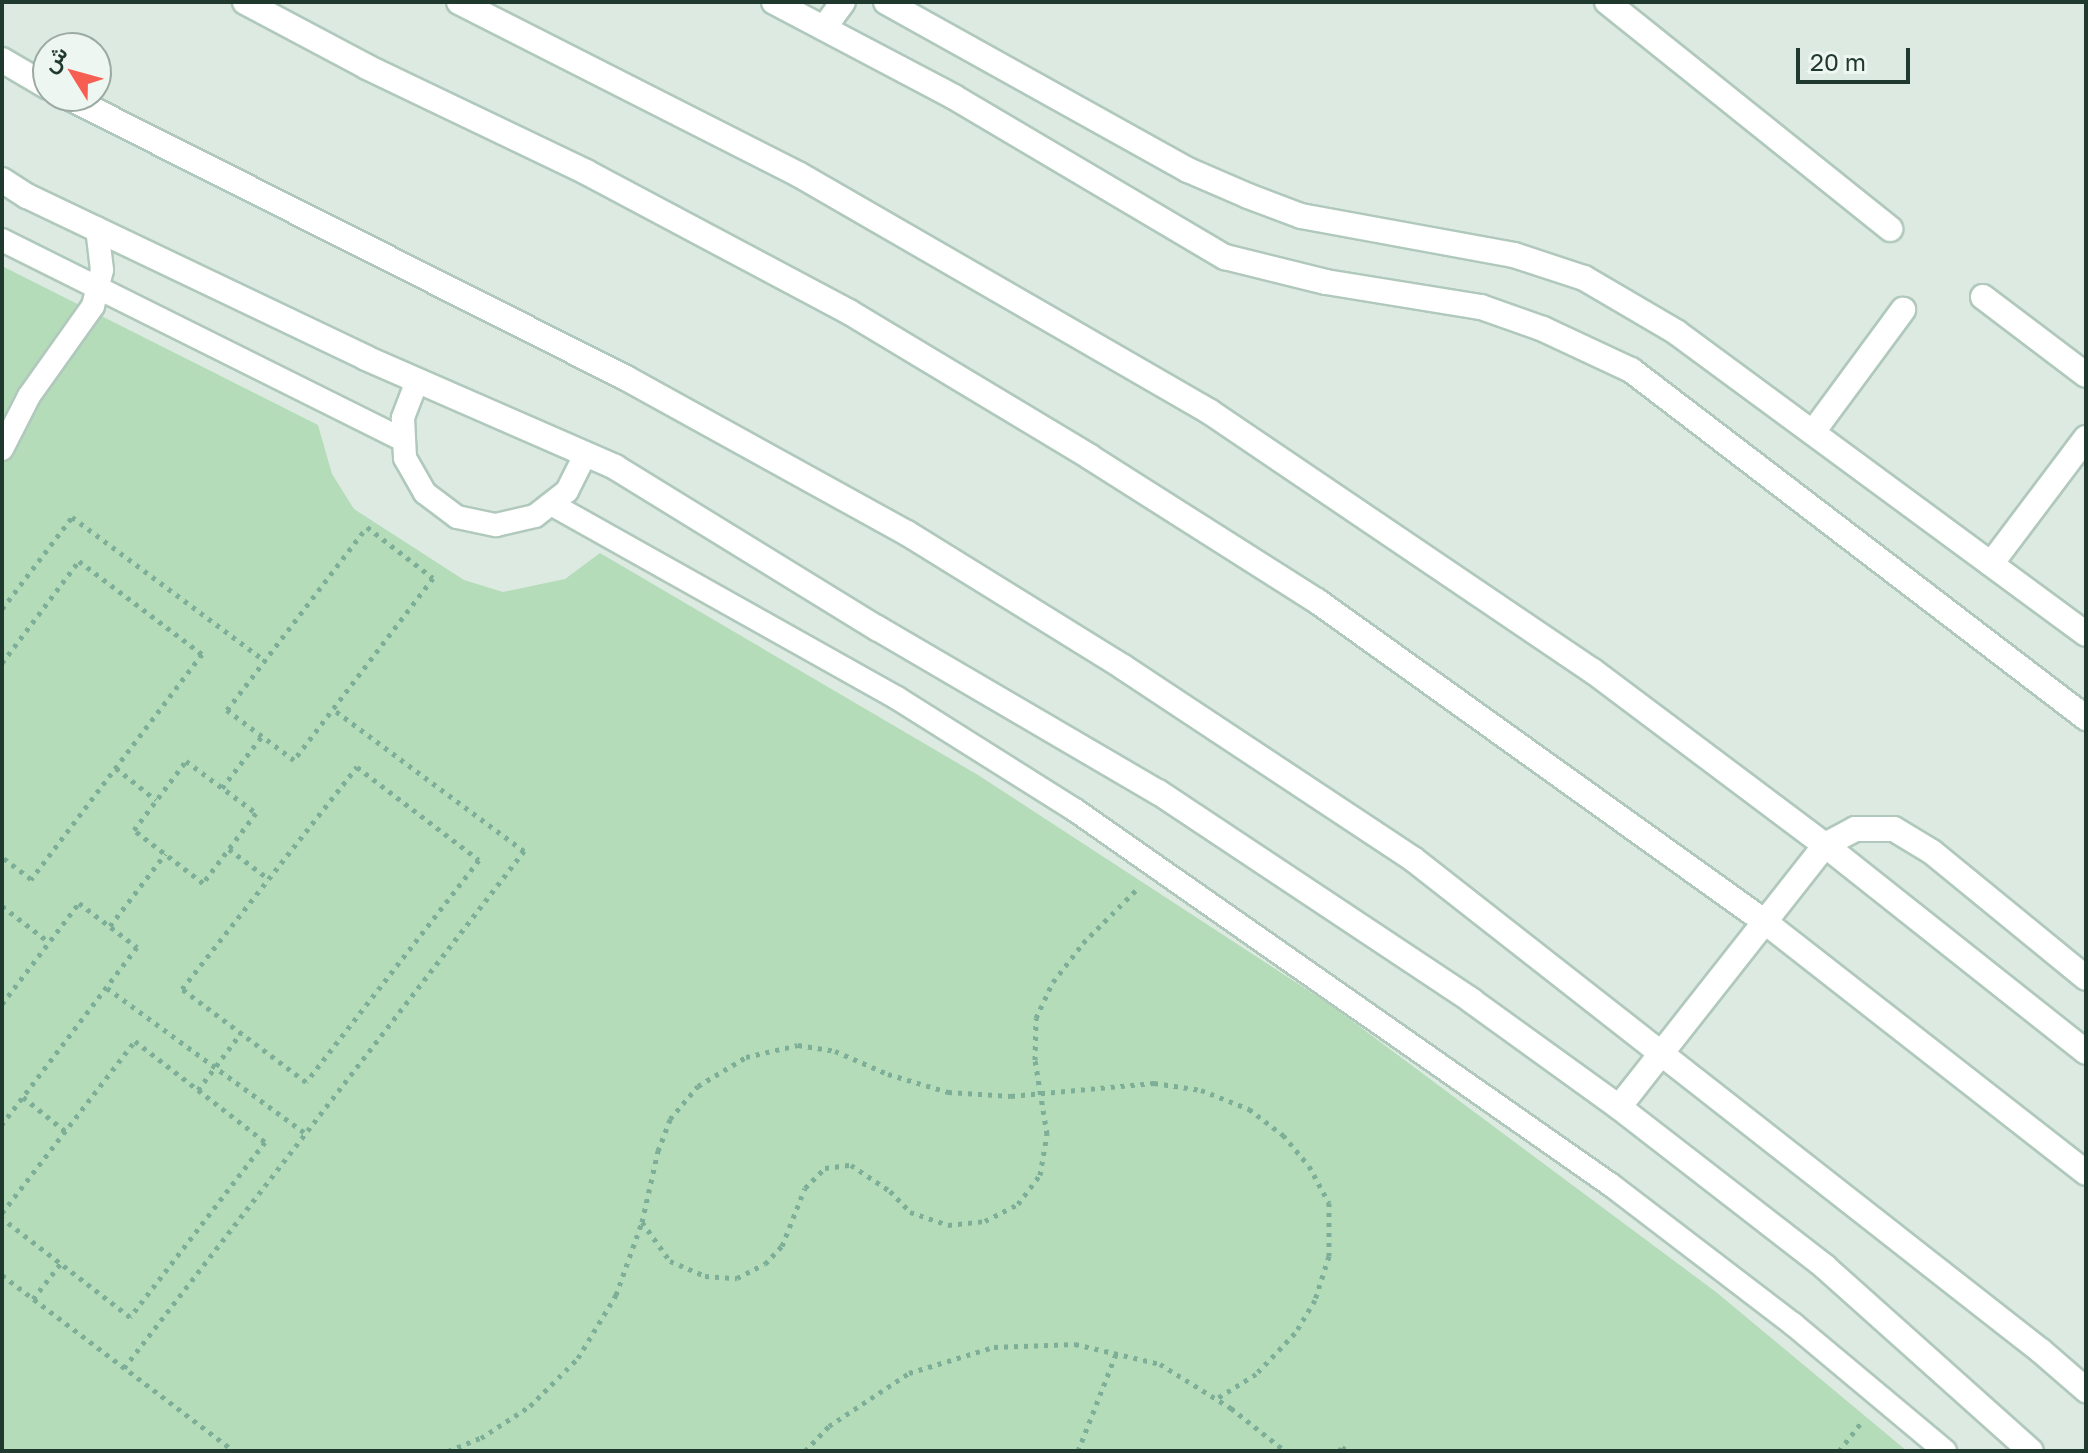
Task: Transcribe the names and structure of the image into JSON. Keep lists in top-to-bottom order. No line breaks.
{"scale_bar":"20 m","north":"top left"}
